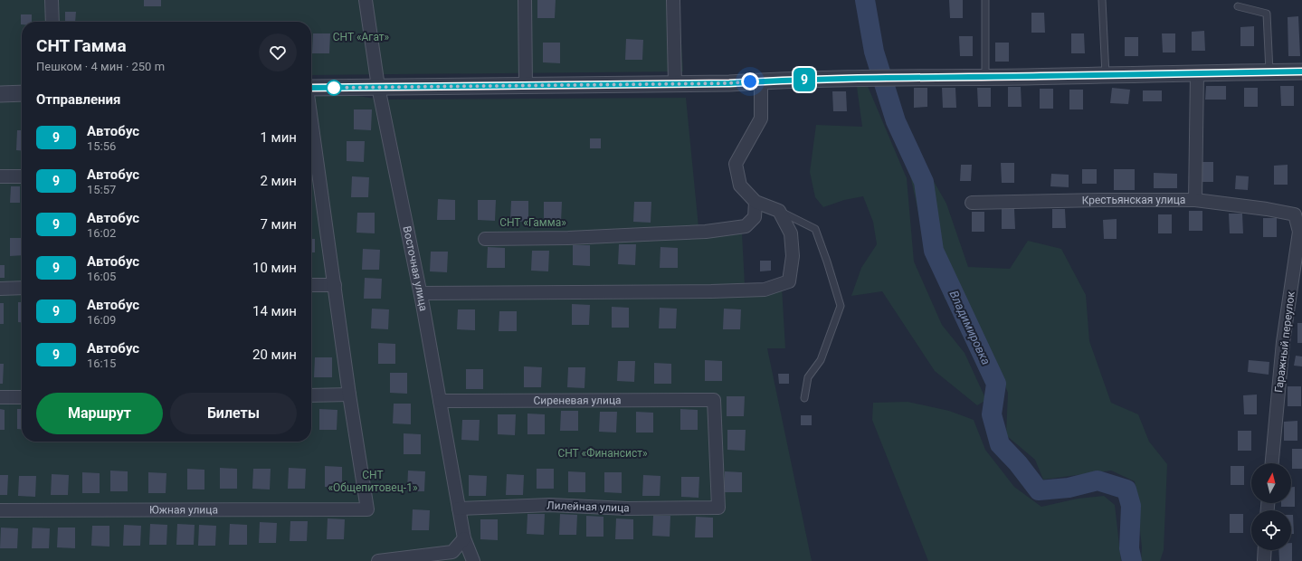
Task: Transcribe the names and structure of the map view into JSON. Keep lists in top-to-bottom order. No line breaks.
{"streets":{"street":["Крестьянская улица","Восточная улица","Гаражный переулок","Сиреневая улица","Лилейная улица","Южная улица"]},"crossings":[["Крестьянская улица","Гаражный переулок"],["Восточная улица","Сиреневая улица"],["Восточная улица","Лилейная улица"],["Сиреневая улица","Лилейная улица"]],"water":["Владимировка"],"parks":["СНТ «Агат»","СНТ «Гамма»","СНТ «Финансист»","СНТ «Общепитовец-1»"],"lines":["bus line 9"],"north":"top","page":{"on_map":"9","heading":[["СНТ Гамма","Пешком · 4 мин · 250 m"],"Отправления"],"list":[{"mark":"9","name":"Автобус","note":"15:56","value":"1 мин"},{"mark":"9","name":"Автобус","note":"15:57","value":"2 мин"},{"mark":"9","name":"Автобус","note":"16:02","value":"7 мин"},{"mark":"9","name":"Автобус","note":"16:05","value":"10 мин"},{"mark":"9","name":"Автобус","note":"16:09","value":"14 мин"},{"mark":"9","name":"Автобус","note":"16:15","value":"20 мин"}],"buttons":["Маршрут","Билеты"]}}
